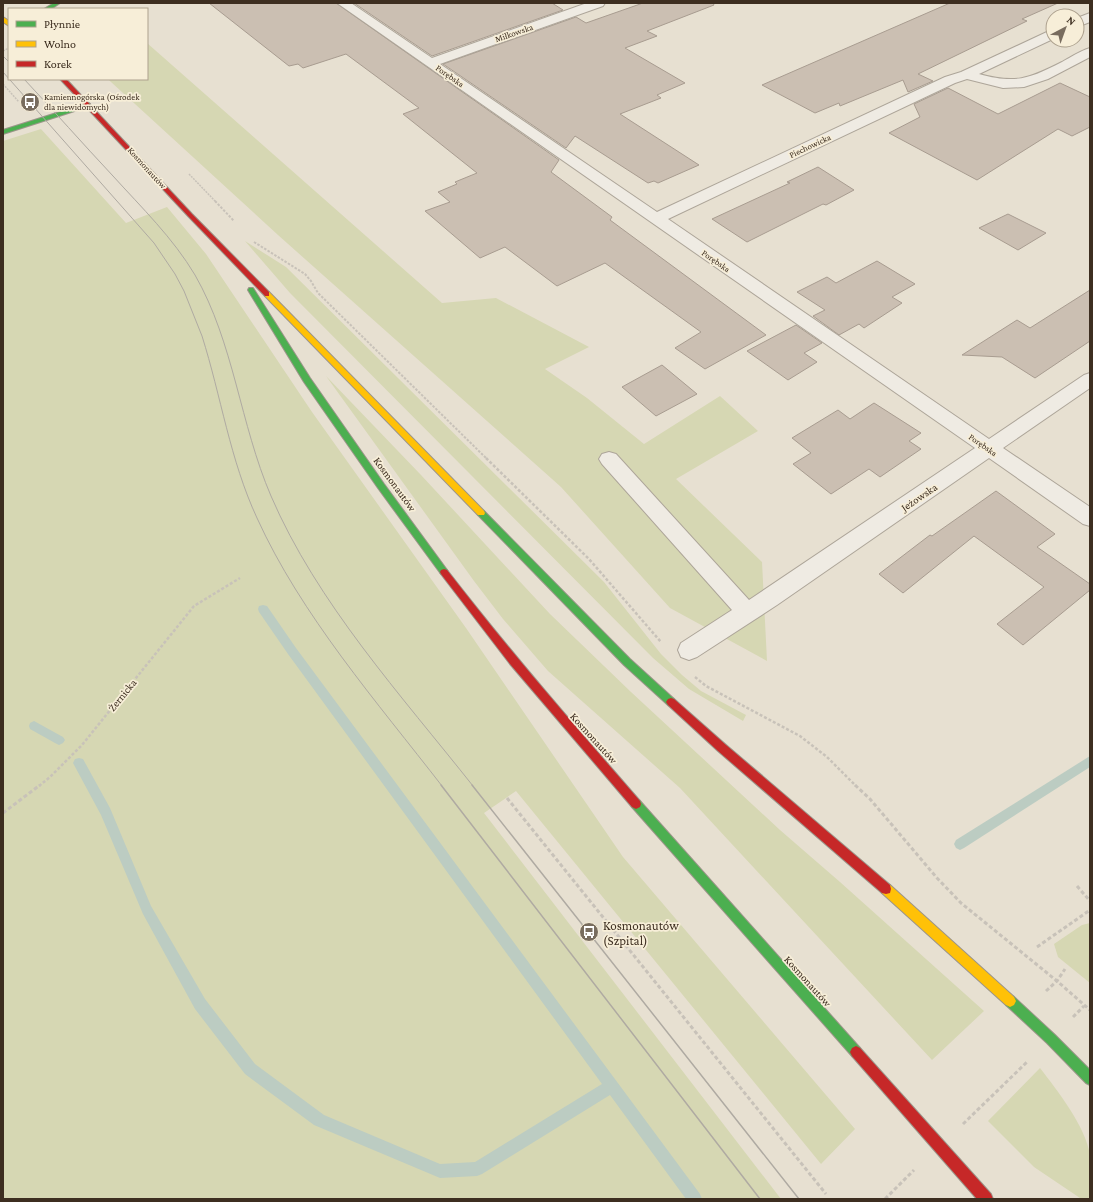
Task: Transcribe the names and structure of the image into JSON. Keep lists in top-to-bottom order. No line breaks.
{"streets":{"main road":["Kosmonautów"],"street":["Miłkowska","Porębska","Piechowicka","Jeżowska"],"path":["Żernicka"]},"crossings":[["Miłkowska","Porębska"],["Porębska","Piechowicka"],["Porębska","Jeżowska"]],"places":{"bus stop":["Kamiennogórska (Ośrodek dla niewidomych)","Kosmonautów (Szpital)"]},"legend":["Płynnie","Wolno","Korek"],"north":"top right"}
